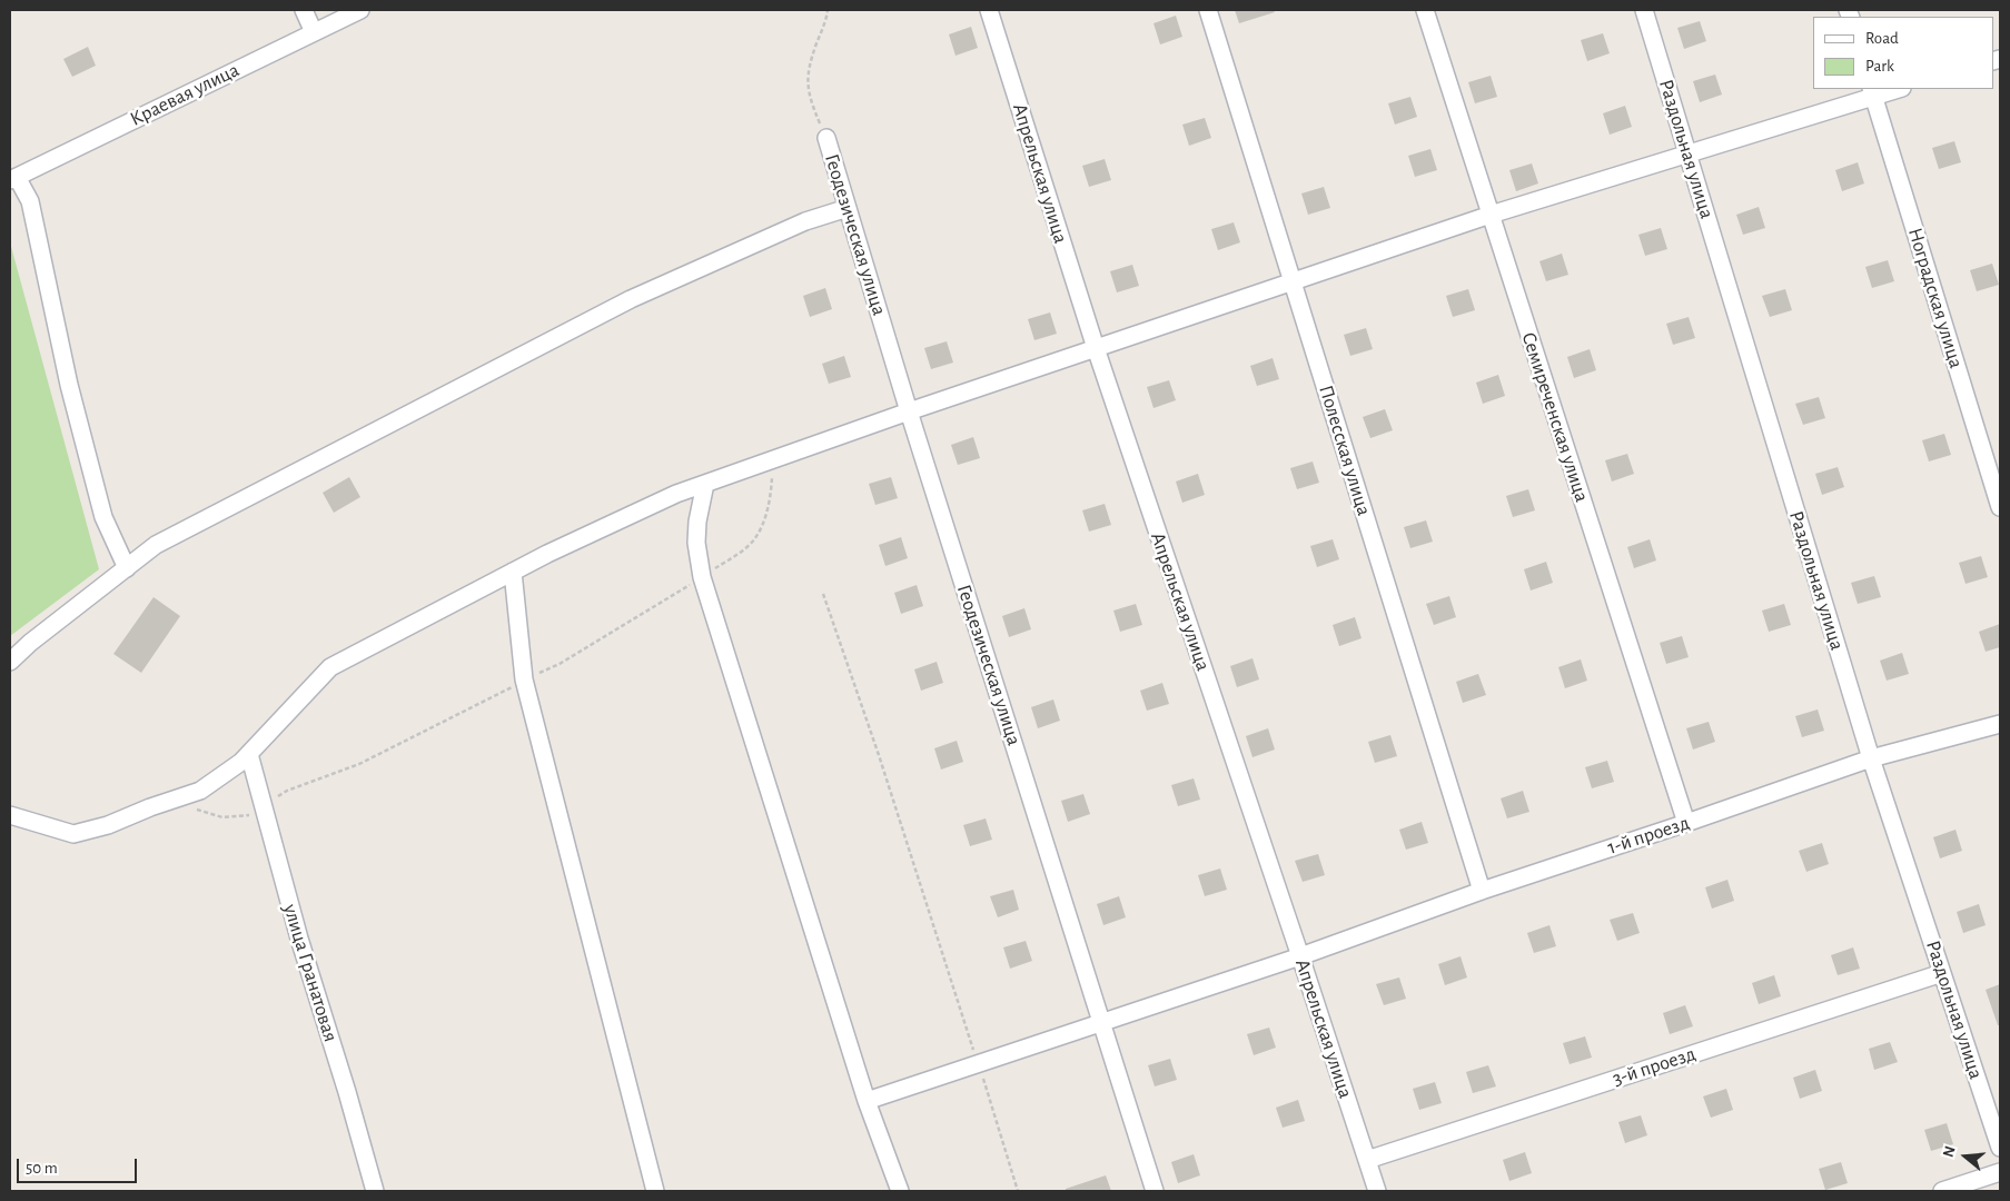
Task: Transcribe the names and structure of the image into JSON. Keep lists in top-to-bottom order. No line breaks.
{"streets":{"street":["Краевая улица","Раздольная улица","Апрельская улица","Геодезическая улица","Ноградская улица","Семиреченская улица","Полесская улица","1-й проезд","улица Гранатовая","3-й проезд"]},"crossings":[["Раздольная улица","1-й проезд"],["Раздольная улица","3-й проезд"],["Апрельская улица","1-й проезд"],["Апрельская улица","3-й проезд"],["Геодезическая улица","1-й проезд"],["Семиреченская улица","1-й проезд"],["Полесская улица","1-й проезд"]],"legend":["Road","Park"],"scale_bar":"50 m","north":"left"}
